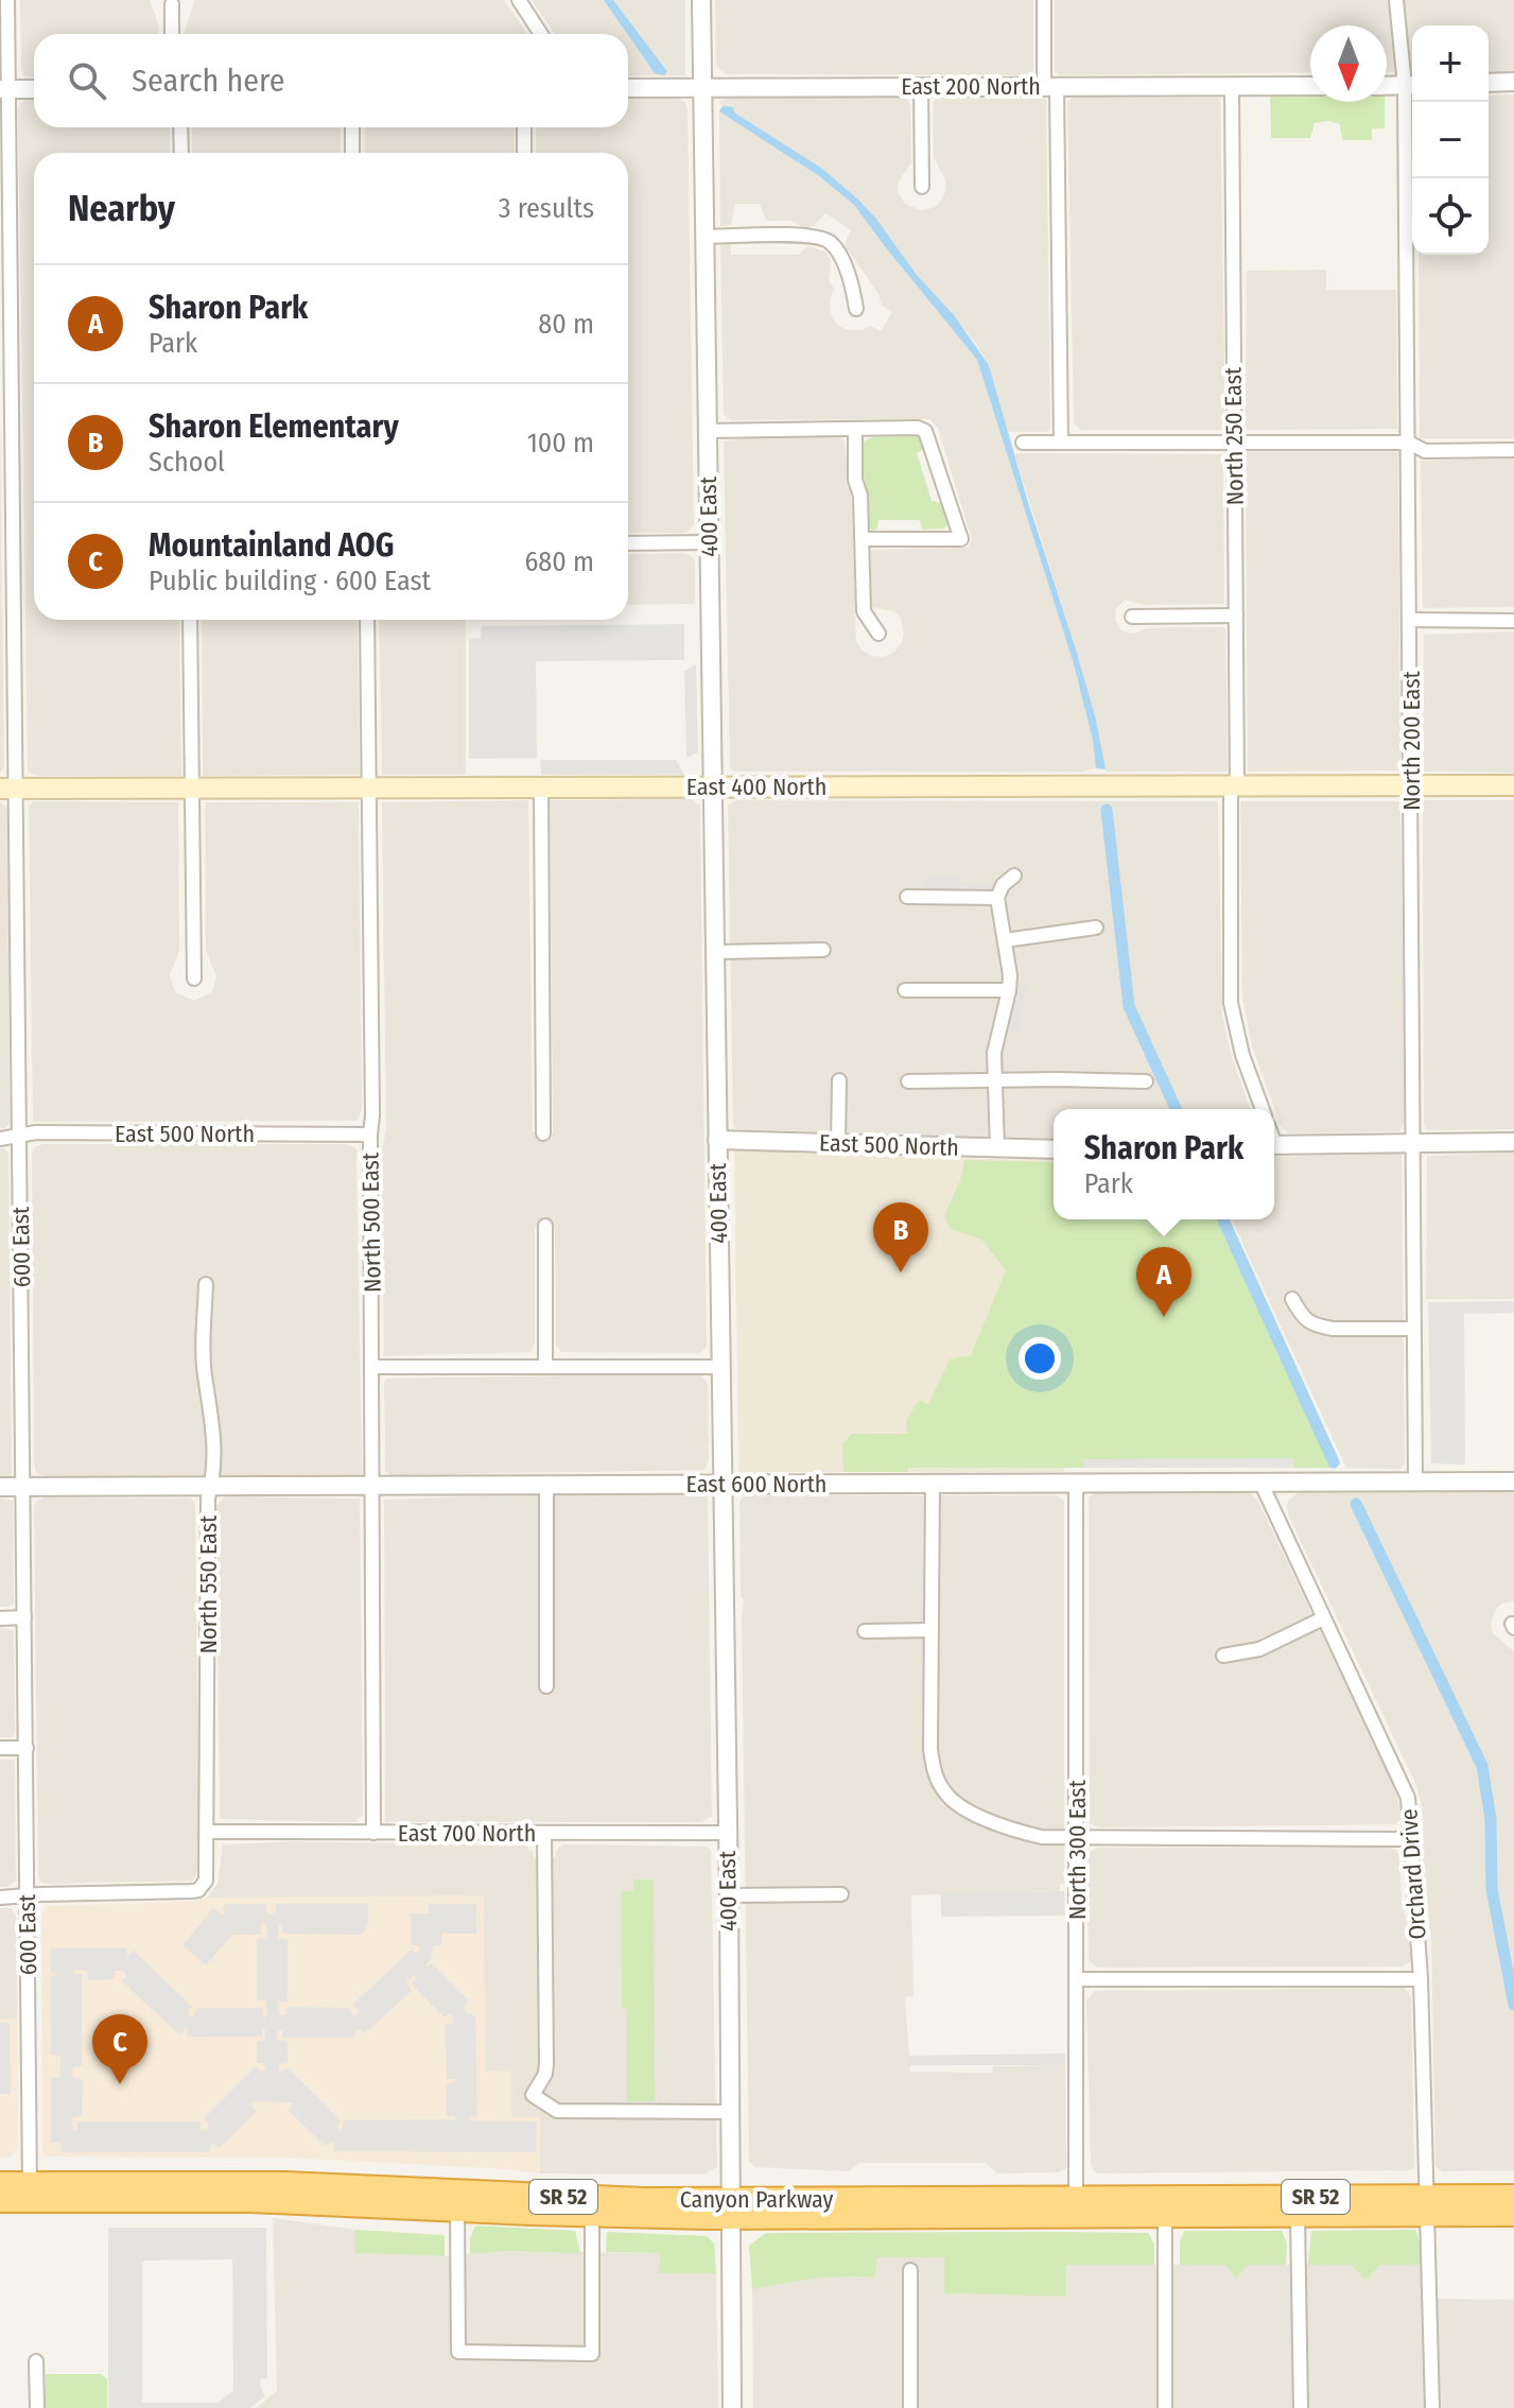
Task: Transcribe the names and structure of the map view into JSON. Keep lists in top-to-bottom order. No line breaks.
{"streets":{"highway":["SR 52","Canyon Parkway"],"main road":["East 400 North"],"street":["East 200 North","North 250 East","400 East","North 200 East","East 500 North","North 500 East","600 East","East 600 North","North 550 East","East 700 North","North 300 East","Orchard Drive"]},"crossings":[["East 200 North","North 250 East"],["East 200 North","400 East"],["North 250 East","East 400 North"],["400 East","East 400 North"],["400 East","East 500 North"],["400 East","East 600 North"],["400 East","East 700 North"],["400 East","Canyon Parkway"],["North 200 East","East 400 North"],["North 200 East","East 600 North"],["East 400 North","North 500 East"],["East 400 North","600 East"],["East 500 North","North 500 East"],["East 500 North","600 East"],["North 500 East","East 600 North"],["North 500 East","East 700 North"],["600 East","East 600 North"],["600 East","North 550 East"],["600 East","Canyon Parkway"],["East 600 North","North 550 East"],["East 600 North","North 300 East"],["East 600 North","Orchard Drive"],["North 550 East","East 700 North"],["North 300 East","Canyon Parkway"],["Orchard Drive","Canyon Parkway"]],"north":"bottom","page":{"map_buttons":["+","−"],"search":"Search here","heading":["Nearby","3 results"],"list":[{"mark":"A","name":"Sharon Park","note":"Park","value":"80 m"},{"mark":"B","name":"Sharon Elementary","note":"School","value":"100 m"},{"mark":"C","name":"Mountainland AOG","note":"Public building · 600 East","value":"680 m"}],"popup":["Sharon Park","Park"],"pins":["B","A","C"]}}
